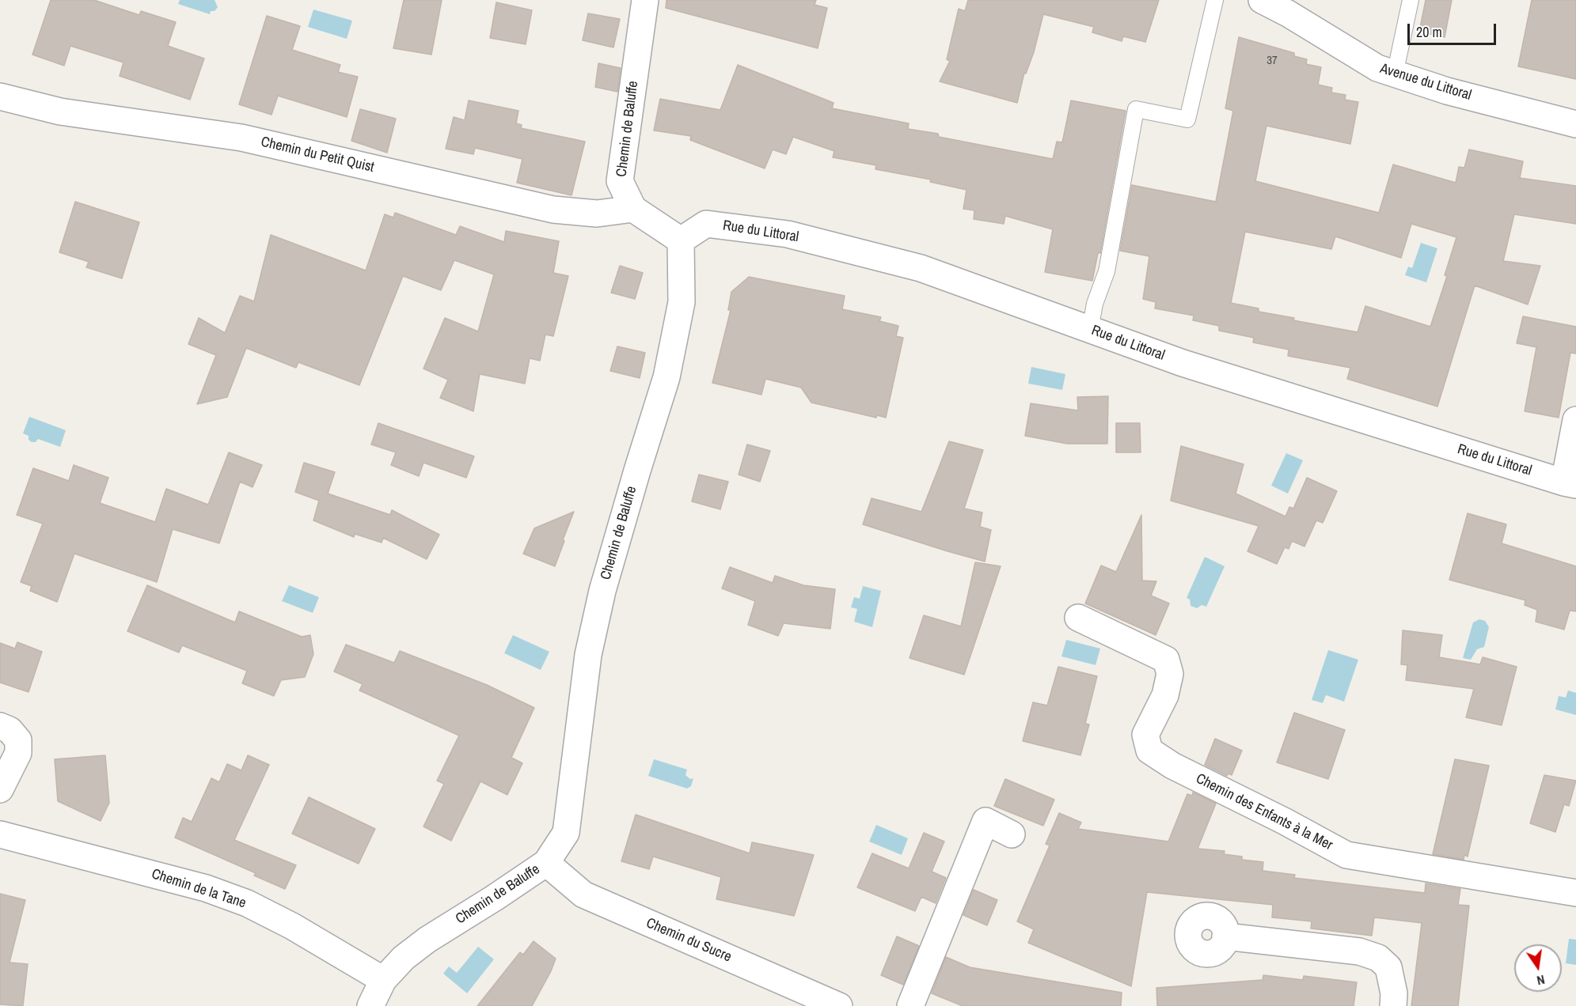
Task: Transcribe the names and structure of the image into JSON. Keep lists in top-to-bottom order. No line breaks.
{"streets":{"street":["Avenue du Littoral","Chemin de Baluffe","Chemin du Petit Quist","Rue du Littoral","Chemin des Enfants à la Mer","Chemin de la Tane","Chemin du Sucre"]},"crossings":[["Chemin de Baluffe","Chemin du Petit Quist"],["Chemin de Baluffe","Rue du Littoral"],["Chemin de Baluffe","Chemin de la Tane"],["Chemin de Baluffe","Chemin du Sucre"]],"house_numbers":["37"],"scale_bar":"20 m","north":"bottom"}
